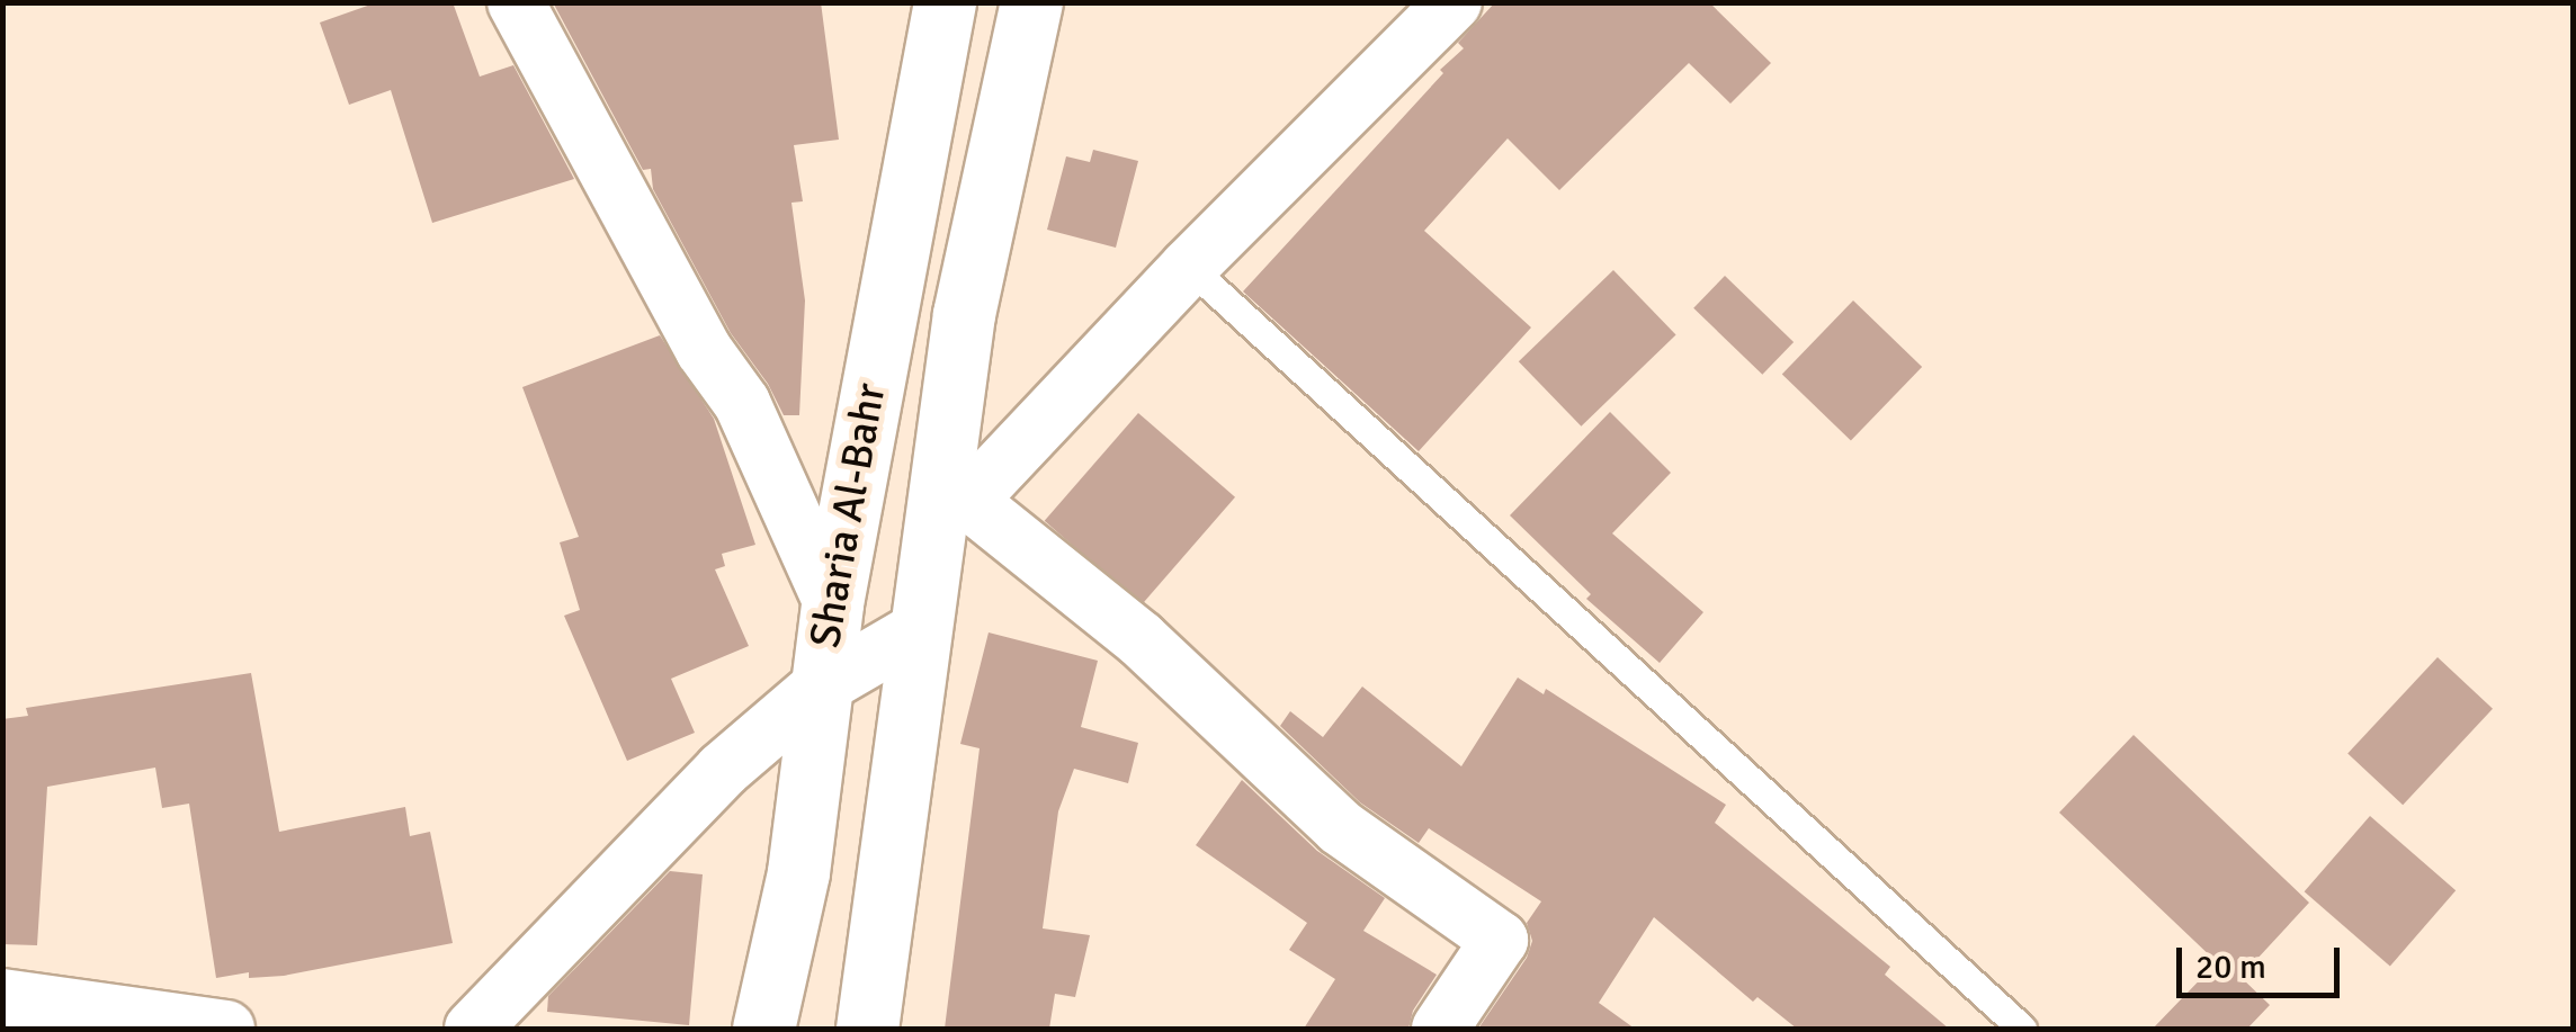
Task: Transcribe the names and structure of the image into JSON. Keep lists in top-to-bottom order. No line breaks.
{"streets":{"main road":["Sharia Al-Bahr"]},"scale_bar":"20 m"}
